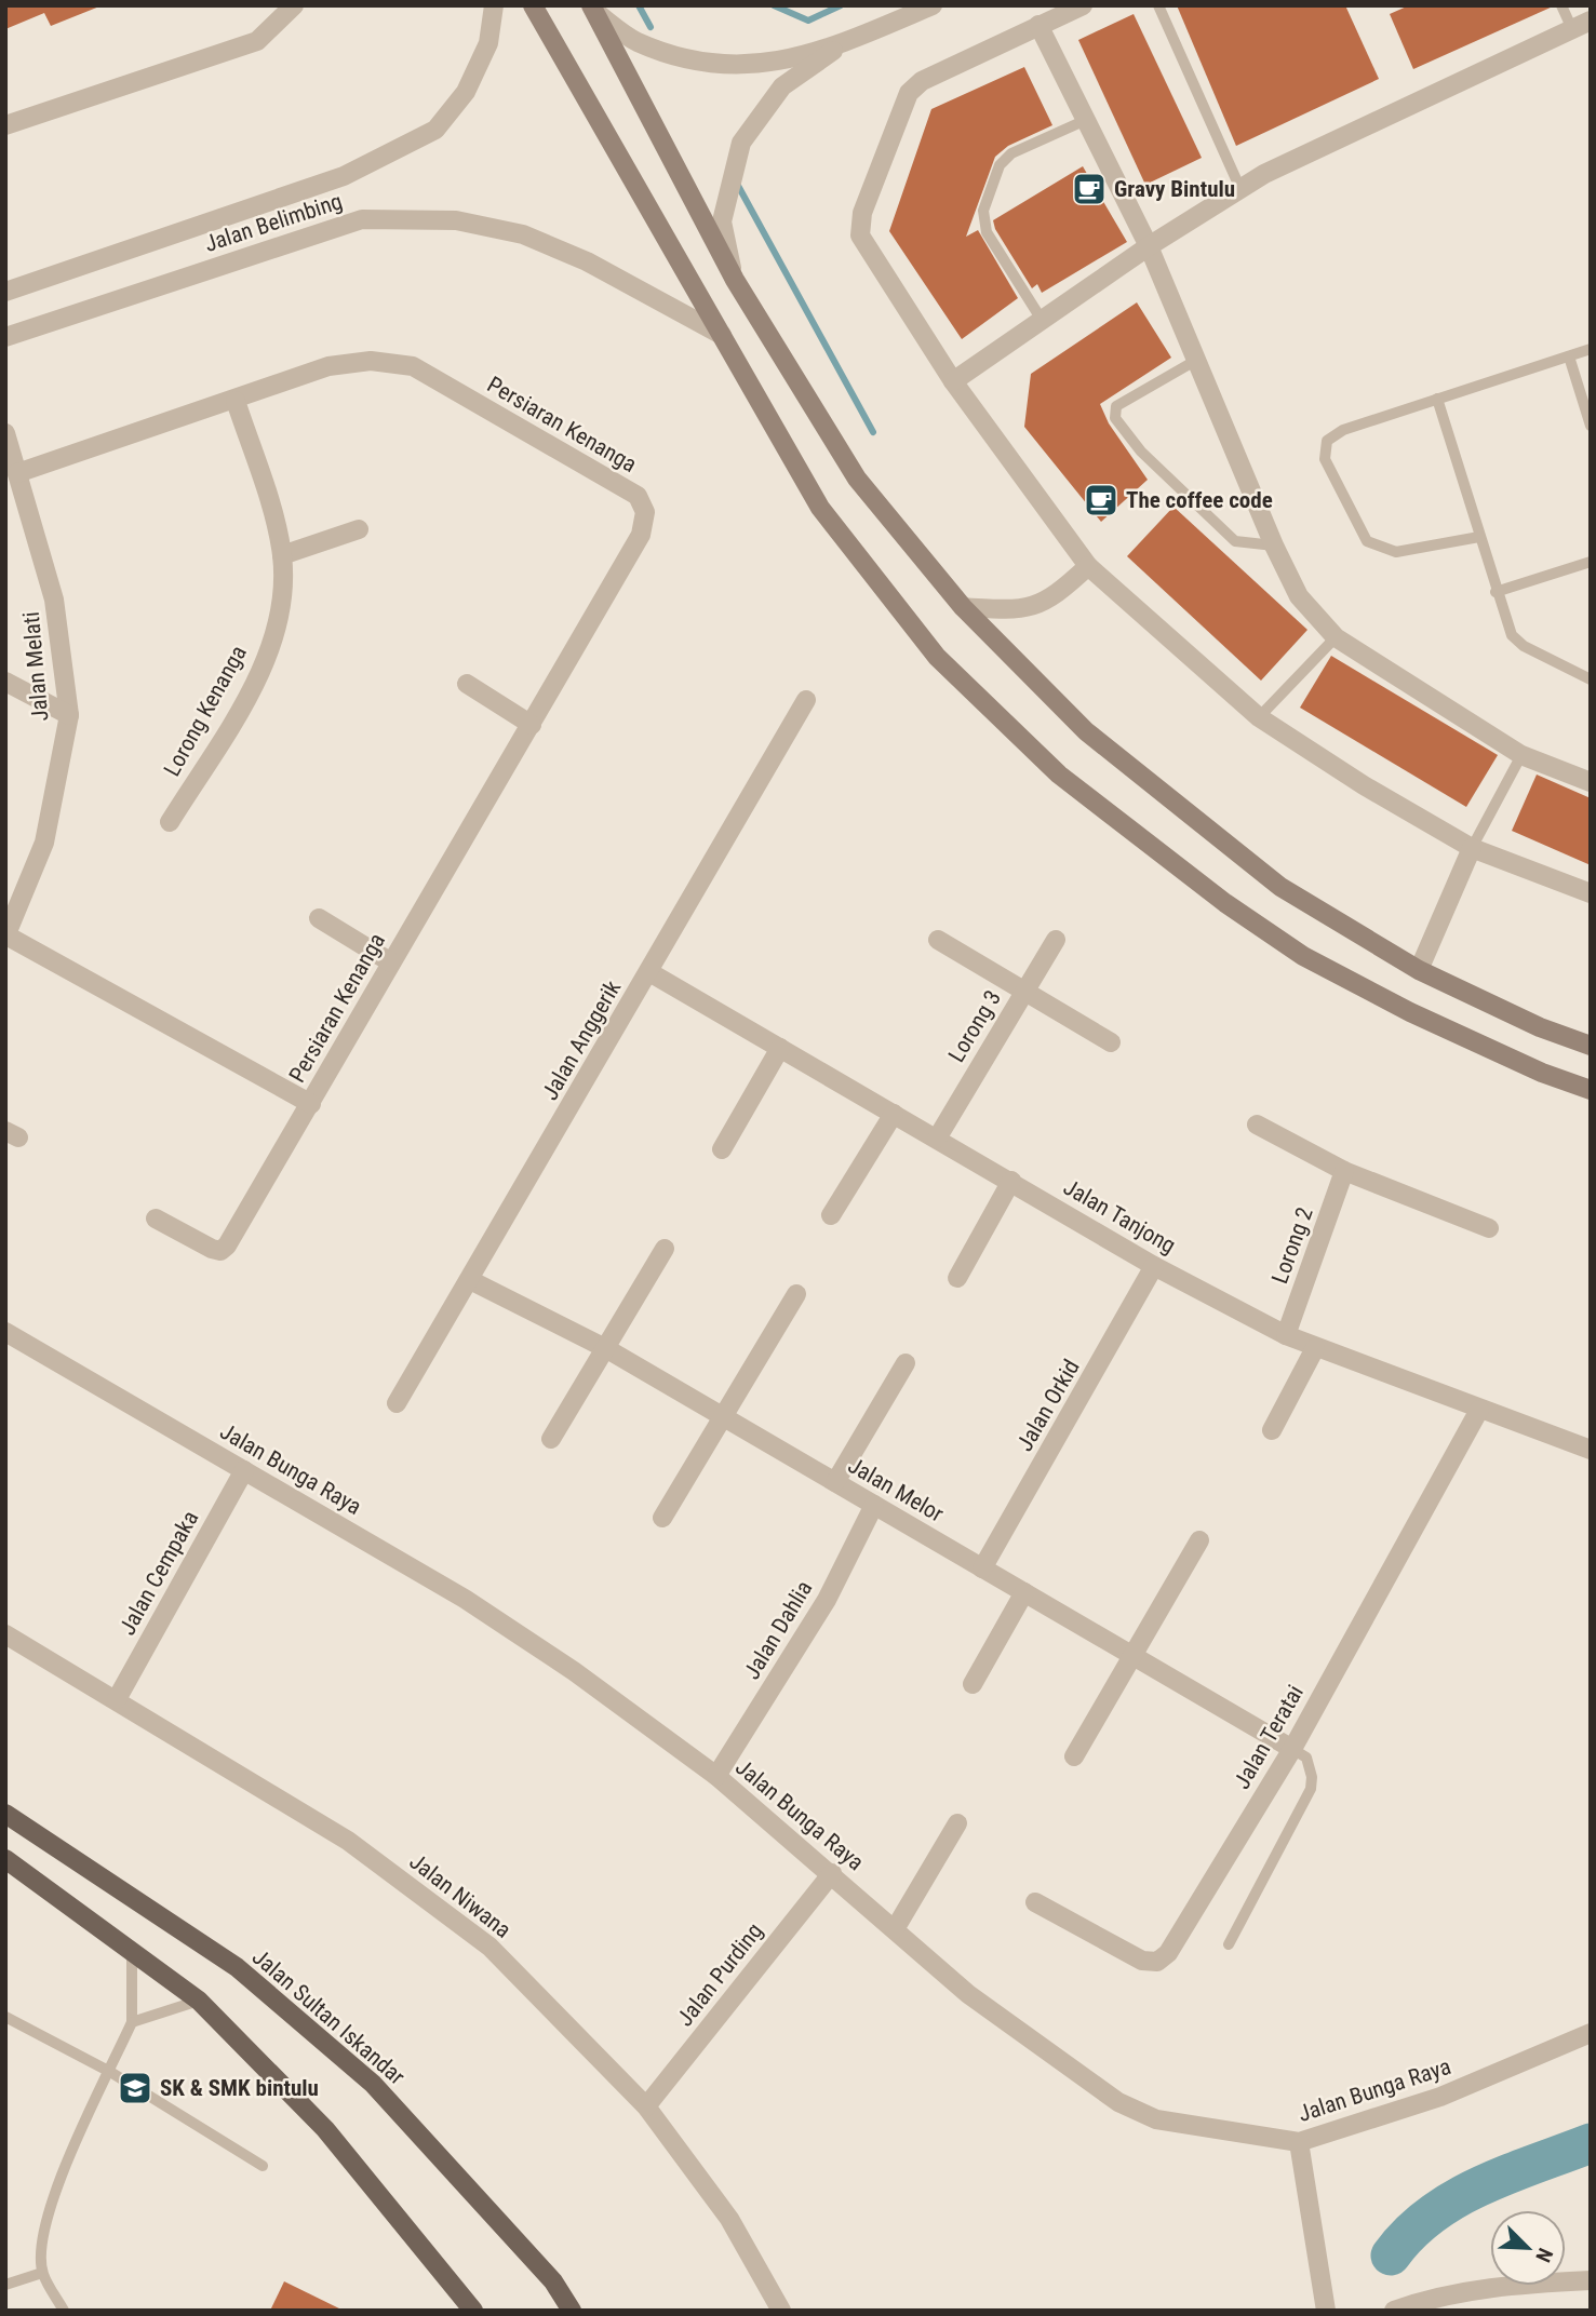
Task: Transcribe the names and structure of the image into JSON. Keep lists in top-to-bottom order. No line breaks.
{"streets":{"main road":["Jalan Sultan Iskandar"],"street":["Jalan Belimbing","Persiaran Kenanga","Jalan Melati","Lorong Kenanga","Lorong 3","Jalan Anggerik","Jalan Tanjong","Lorong 2","Jalan Orkid","Jalan Bunga Raya","Jalan Melor","Jalan Cempaka","Jalan Dahlia","Jalan Teratai","Jalan Niwana","Jalan Purding"]},"crossings":[["Persiaran Kenanga","Jalan Melati"],["Persiaran Kenanga","Lorong Kenanga"],["Lorong 3","Jalan Tanjong"],["Jalan Anggerik","Jalan Tanjong"],["Jalan Anggerik","Jalan Melor"],["Jalan Tanjong","Lorong 2"],["Jalan Tanjong","Jalan Orkid"],["Jalan Tanjong","Jalan Teratai"],["Jalan Orkid","Jalan Melor"],["Jalan Bunga Raya","Jalan Cempaka"],["Jalan Bunga Raya","Jalan Dahlia"],["Jalan Bunga Raya","Jalan Purding"],["Jalan Melor","Jalan Dahlia"],["Jalan Melor","Jalan Teratai"],["Jalan Cempaka","Jalan Niwana"],["Jalan Niwana","Jalan Purding"]],"places":{"cafe":["Gravy Bintulu","The coffee code"],"school or university":["SK & SMK bintulu"]},"north":"bottom right"}
